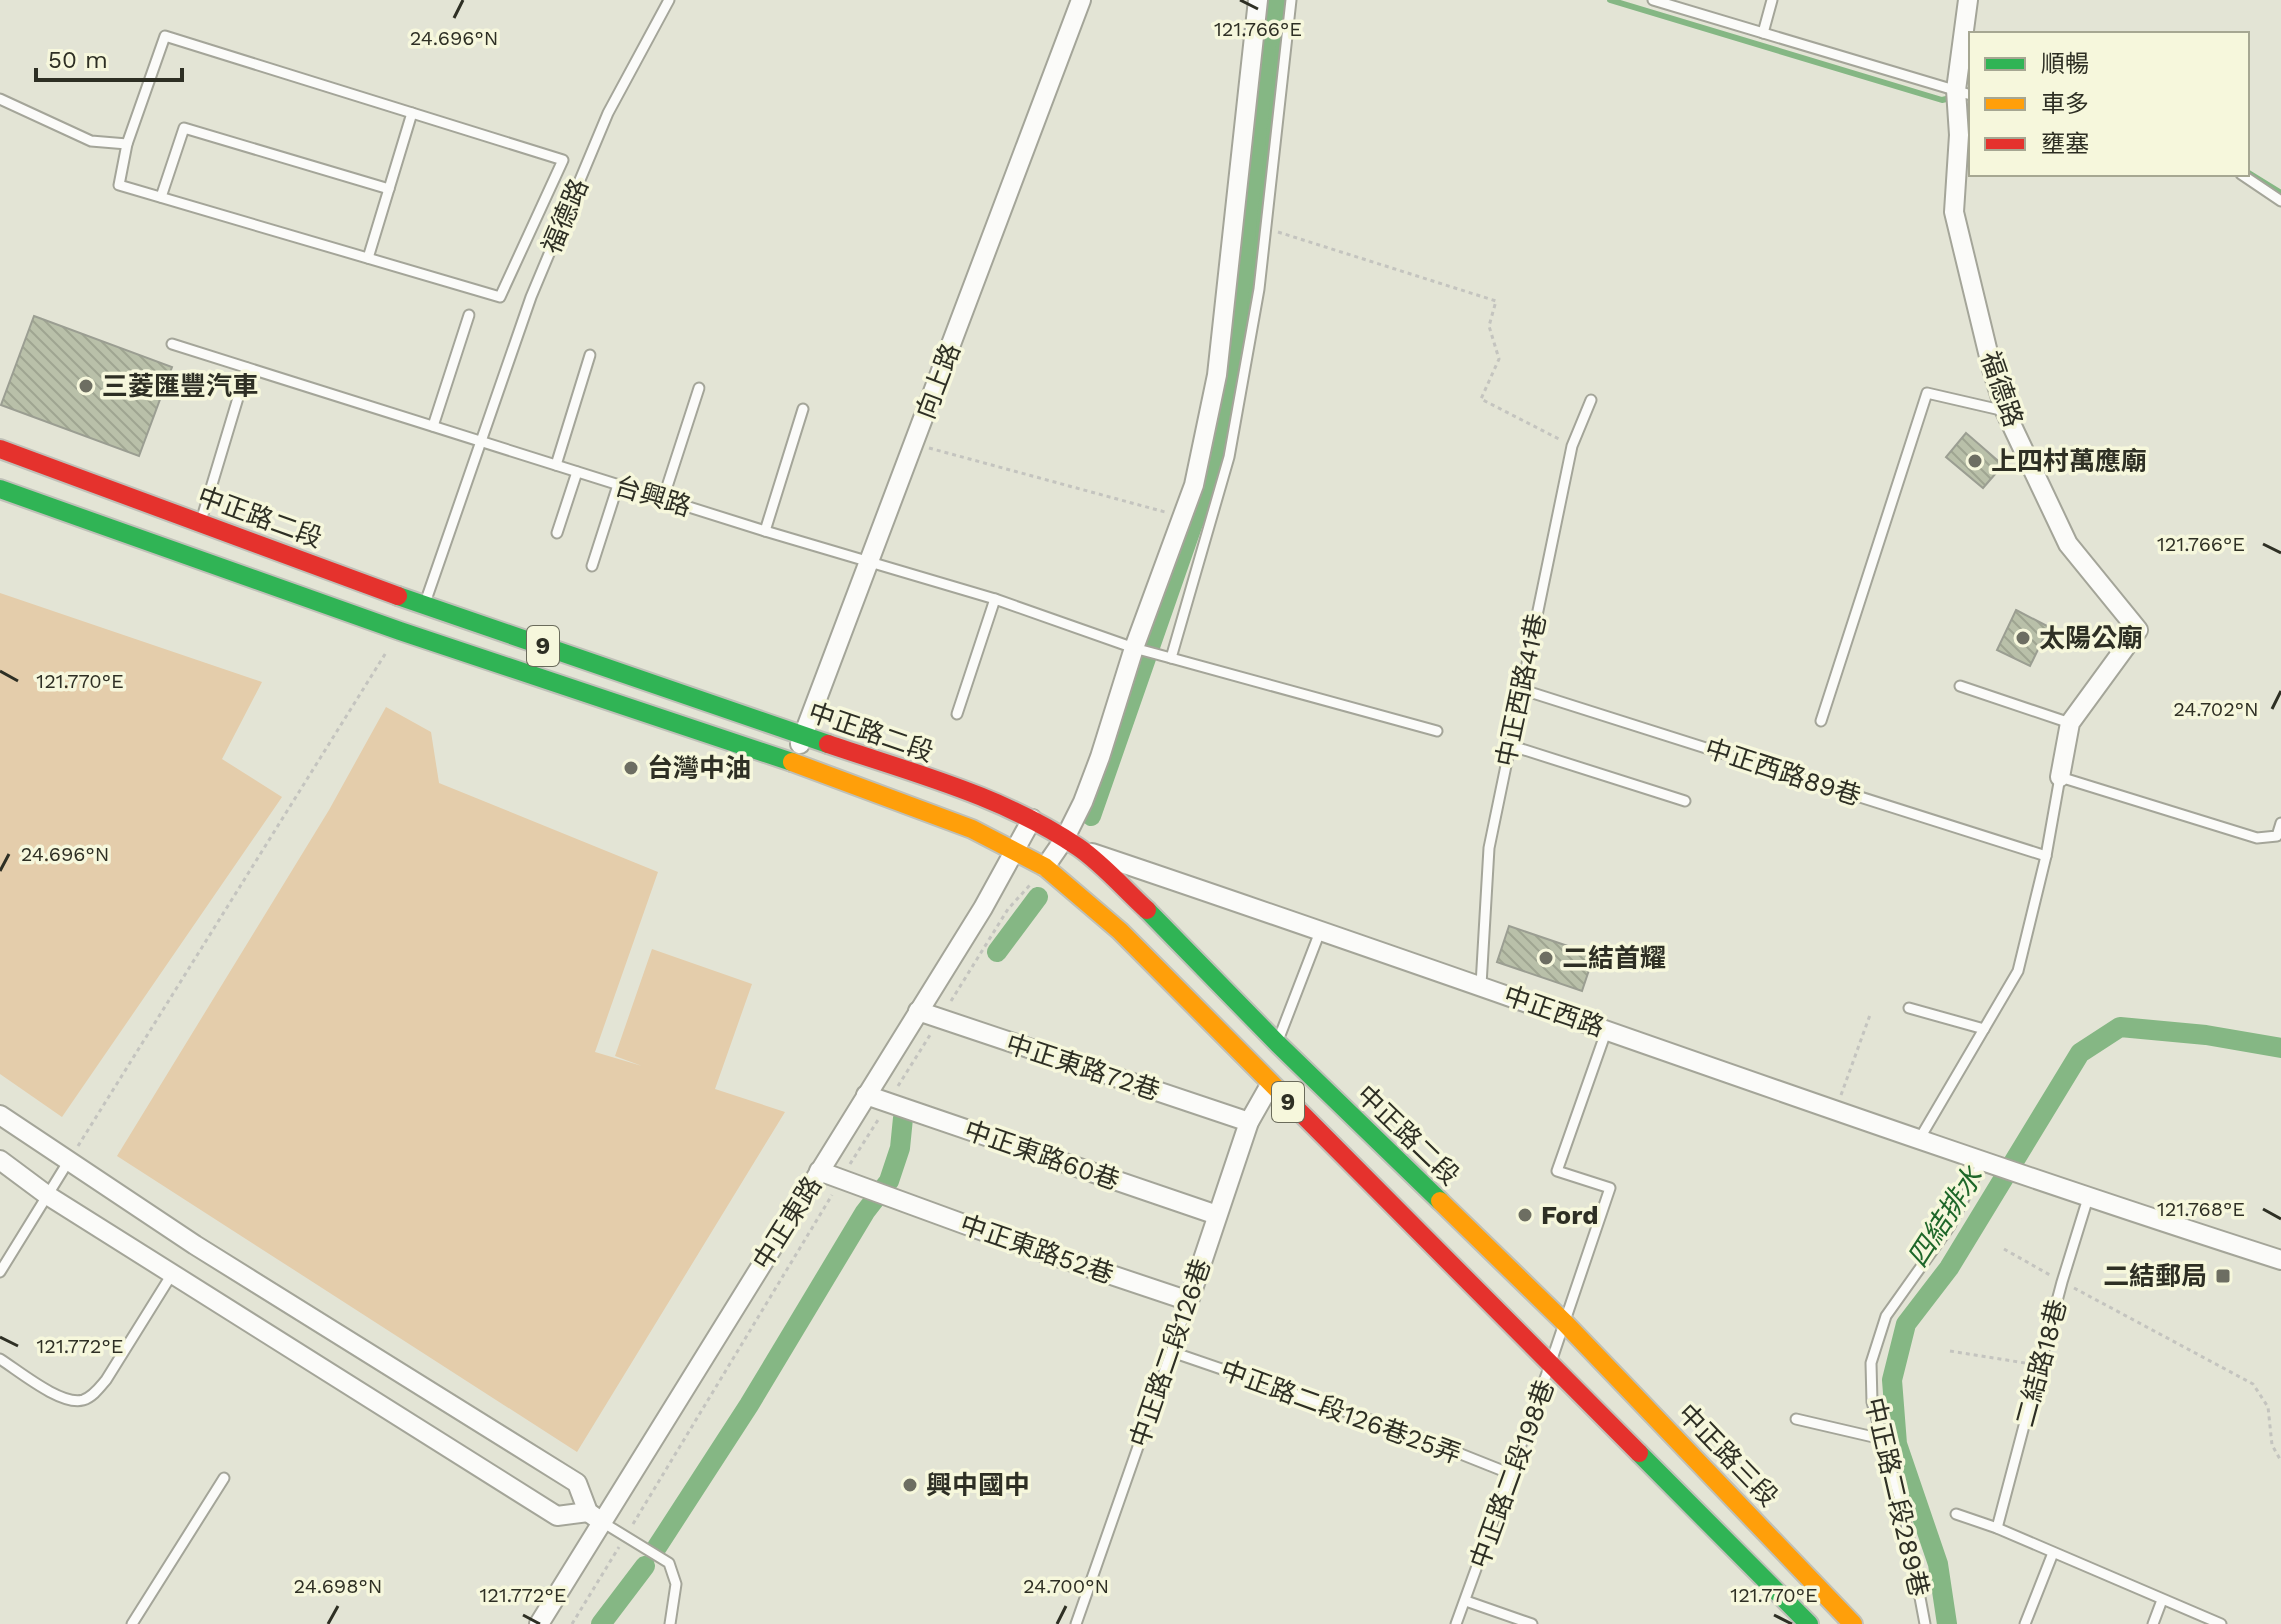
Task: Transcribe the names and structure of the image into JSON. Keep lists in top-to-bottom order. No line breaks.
{"streets":{"main road":["中正路二段","9","中正路三段"],"street":["福德路","向上路","中正西路","中正東路72巷","中正東路60巷","中正東路","中正東路52巷","中正路二段126巷"],"lane":["台興路","中正西路41巷","中正西路89巷","二結路18巷","中正路二段126巷25弄","中正路二段198巷","中正路二段289巷"]},"crossings":[["福德路","台興路"],["福德路","中正路二段"],["向上路","台興路"],["向上路","中正路二段"],["中正路二段","9"],["中正路二段","中正西路"],["中正路二段","中正東路"],["中正路二段","中正路二段126巷"],["中正路二段","中正路三段"],["中正路二段","中正路二段198巷"],["9","中正路二段198巷"],["中正西路41巷","中正西路89巷"],["中正西路41巷","中正西路"],["中正西路","二結路18巷"],["中正西路","中正路二段198巷"],["中正西路","中正路二段289巷"],["中正東路72巷","中正東路"],["中正東路72巷","中正路二段126巷"],["中正東路60巷","中正東路"],["中正東路60巷","中正路二段126巷"],["中正東路","中正東路52巷"],["中正東路52巷","中正路二段126巷"],["中正路二段126巷","中正路二段126巷25弄"],["中正路二段126巷25弄","中正路二段198巷"],["中正路三段","中正路二段198巷"]],"water":["四結排水"],"places":{"other":["三菱匯豐汽車","上四村萬應廟","太陽公廟","台灣中油","二結首耀","Ford","興中國中"],"transit":["二結郵局"]},"legend":["順暢","車多","壅塞"],"scale_bar":"50 m","coordinates":["121.766°E","24.696°N","121.770°E","24.702°N","121.768°E","121.772°E","24.698°N","24.700°N"]}
